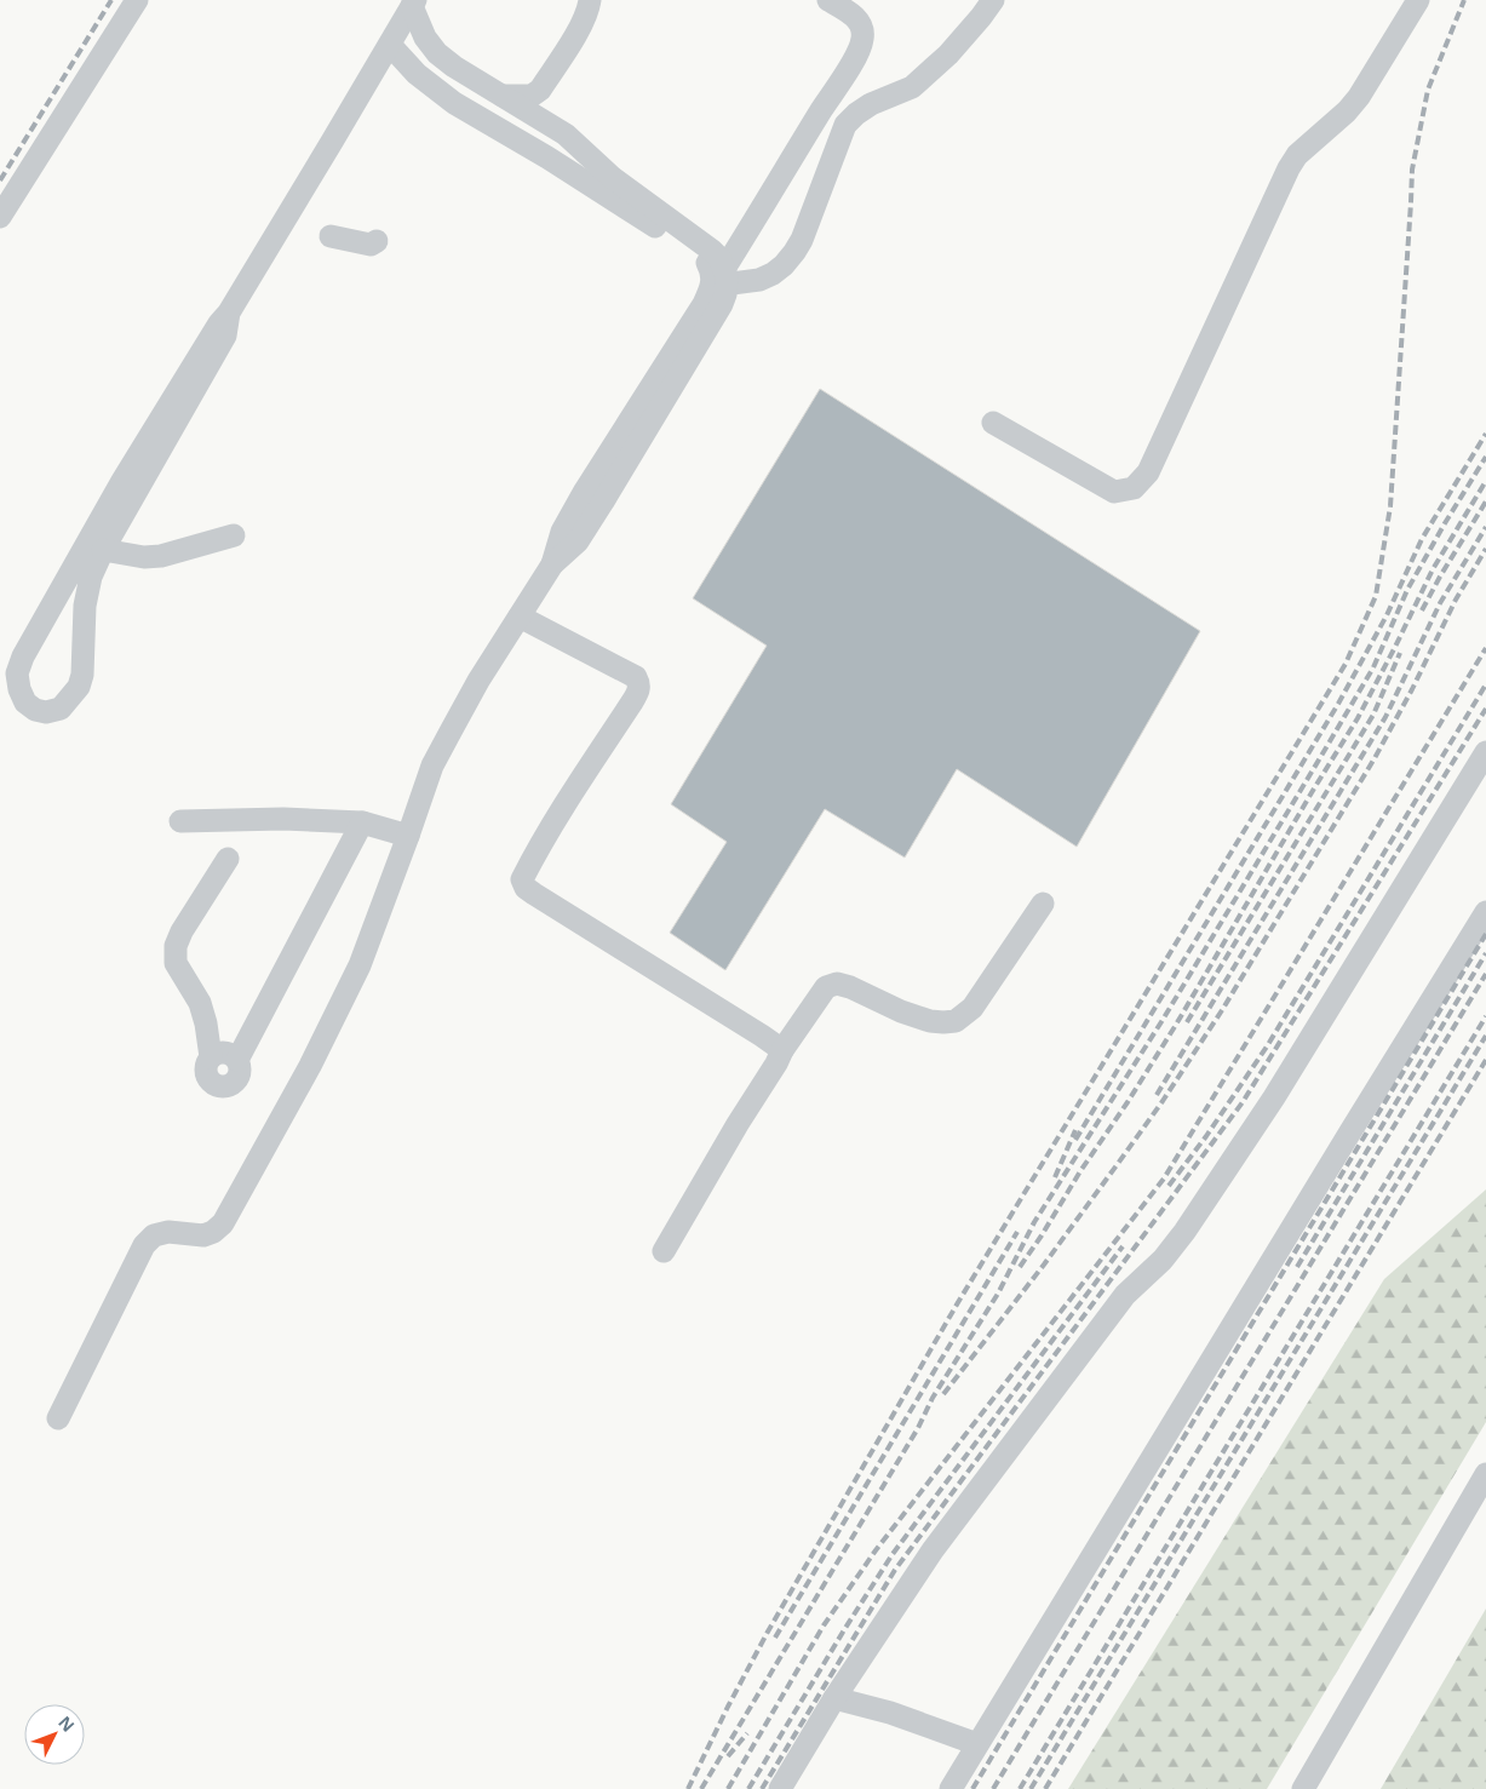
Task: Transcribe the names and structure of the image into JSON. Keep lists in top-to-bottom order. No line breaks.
{"north":"top right"}
